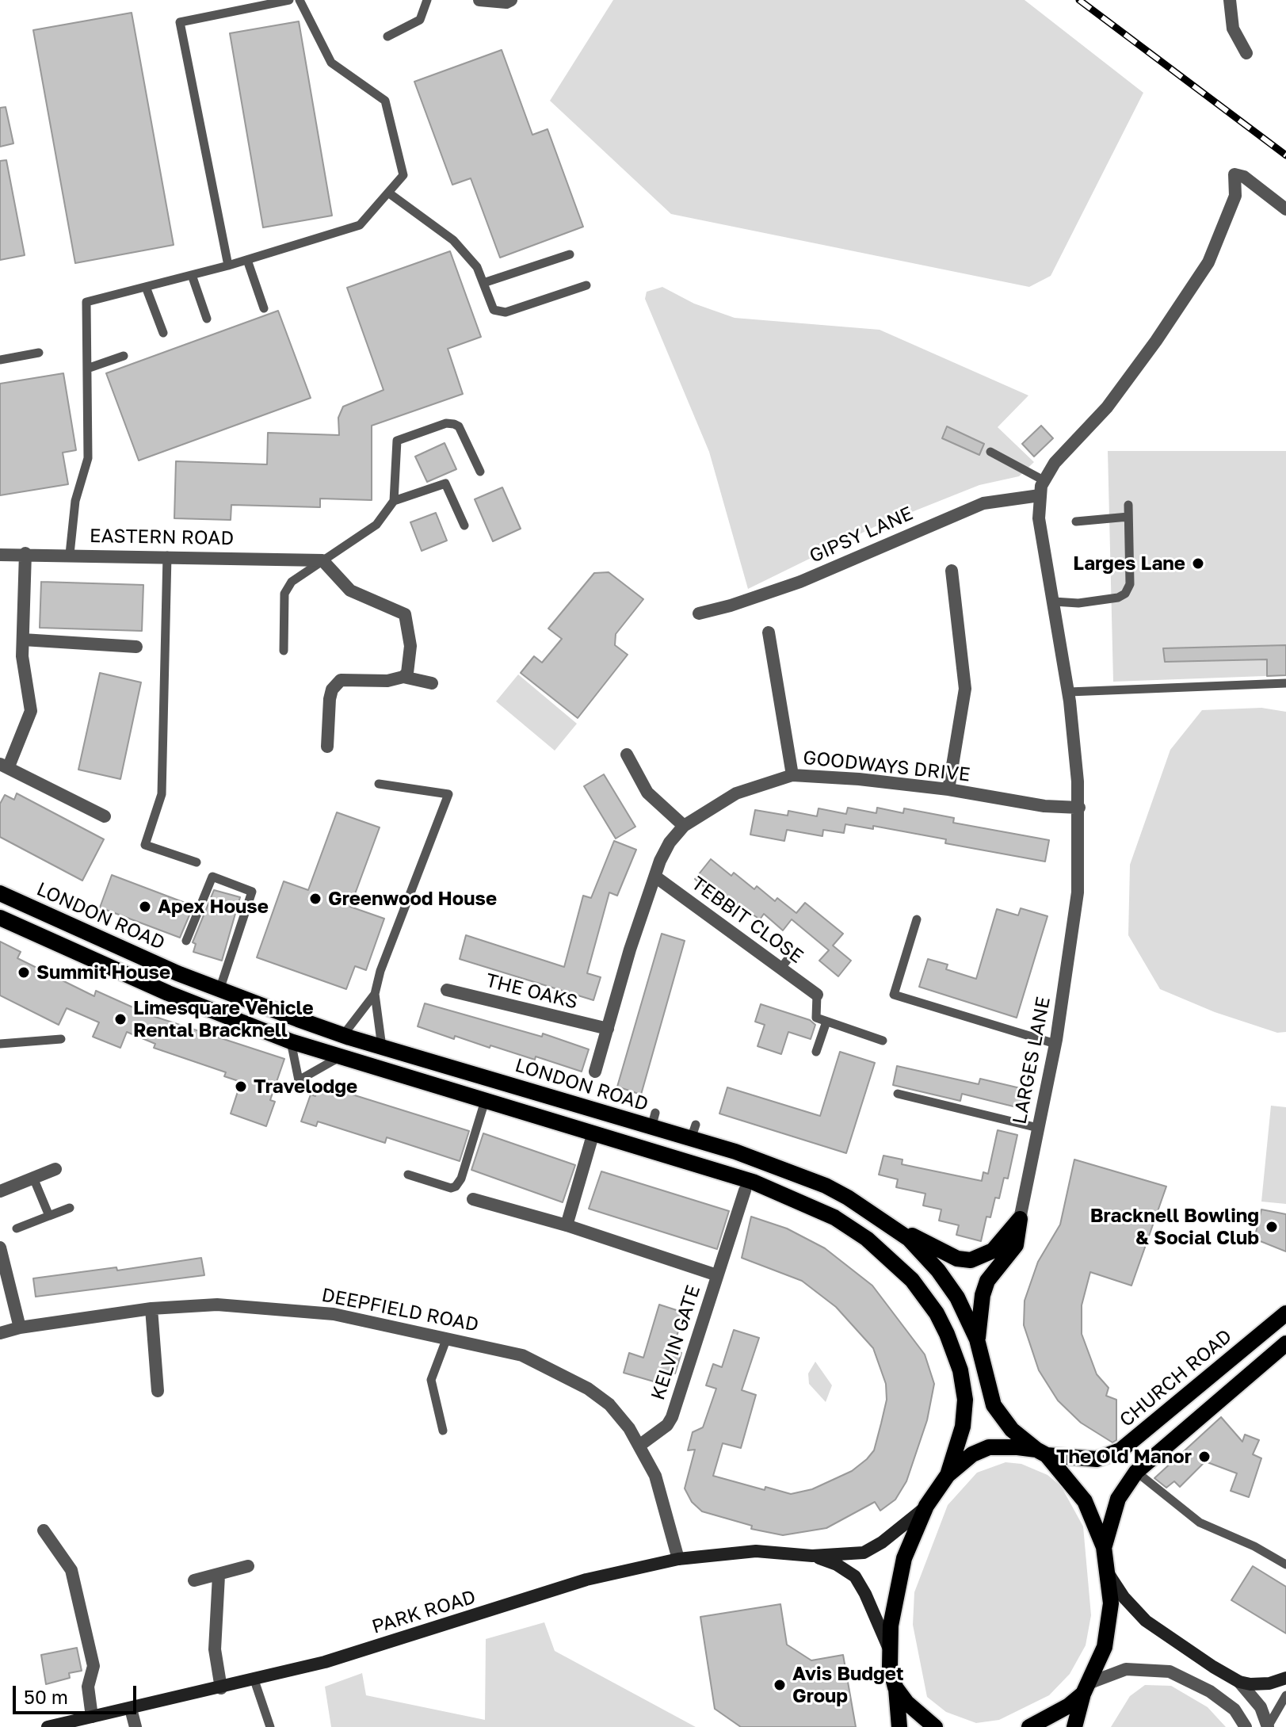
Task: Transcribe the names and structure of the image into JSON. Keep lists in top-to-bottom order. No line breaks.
{"streets":{"main road":["LONDON ROAD","CHURCH ROAD"],"street":["GIPSY LANE","EASTERN ROAD","GOODWAYS DRIVE","TEBBIT CLOSE","THE OAKS","LARGES LANE","DEEPFIELD ROAD","KELVIN GATE","PARK ROAD"]},"crossings":[["GIPSY LANE","LARGES LANE"],["GOODWAYS DRIVE","TEBBIT CLOSE"],["GOODWAYS DRIVE","LARGES LANE"],["LONDON ROAD","CHURCH ROAD"],["DEEPFIELD ROAD","KELVIN GATE"],["DEEPFIELD ROAD","PARK ROAD"]],"places":["Larges Lane","Greenwood House","Apex House","Summit House","Limesquare Vehicle Rental Bracknell","Travelodge","Bracknell Bowling & Social Club","The Old Manor","Avis Budget Group"],"scale_bar":"50 m"}
